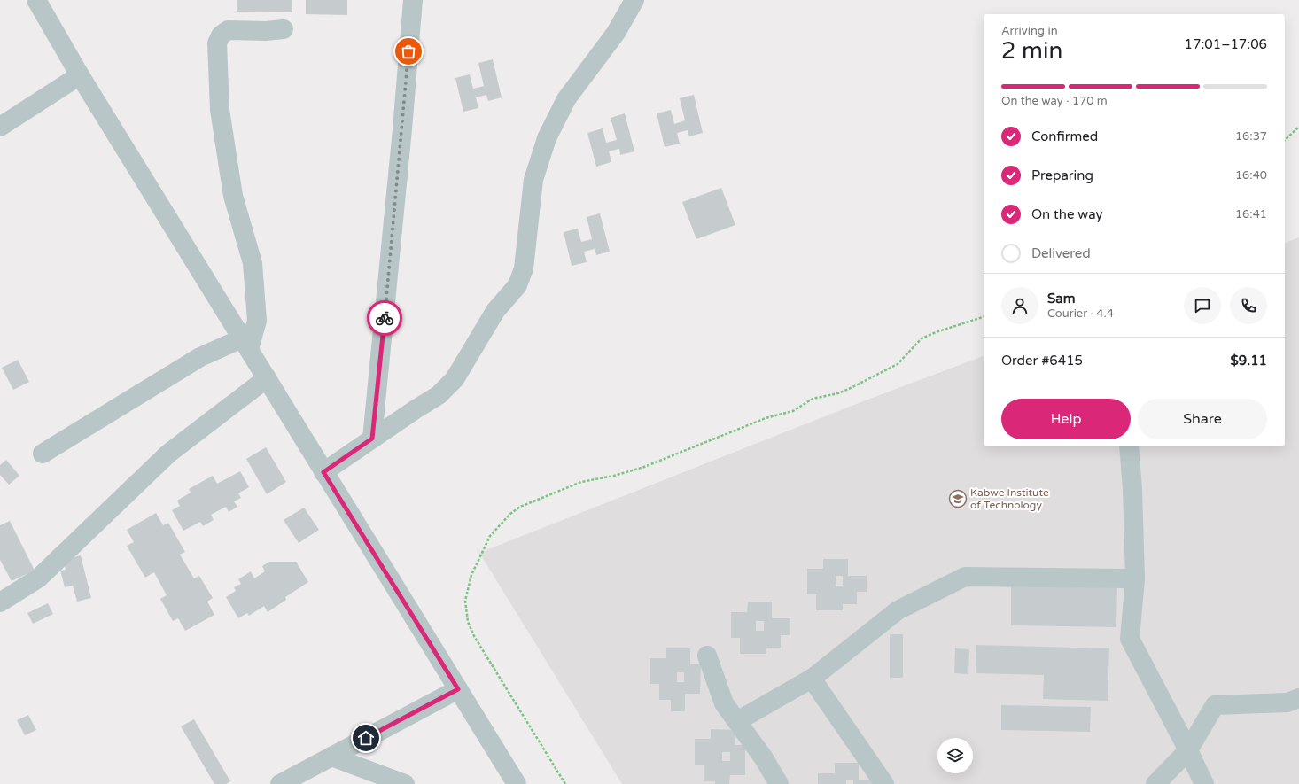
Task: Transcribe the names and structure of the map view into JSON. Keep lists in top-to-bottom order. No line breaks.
{"places":{"school or university":["Kabwe Institute of Technology"]},"page":{"heading":["2 min","Arriving in","17:01–17:06"],"panel":["Sam","Courier · 4.4","Order #6415","$9.11"],"bar":"On the way · 170 m","list":[["Confirmed","16:37"],["Preparing","16:40"],["On the way","16:41"],"Delivered"],"buttons":["Help","Share"]}}
